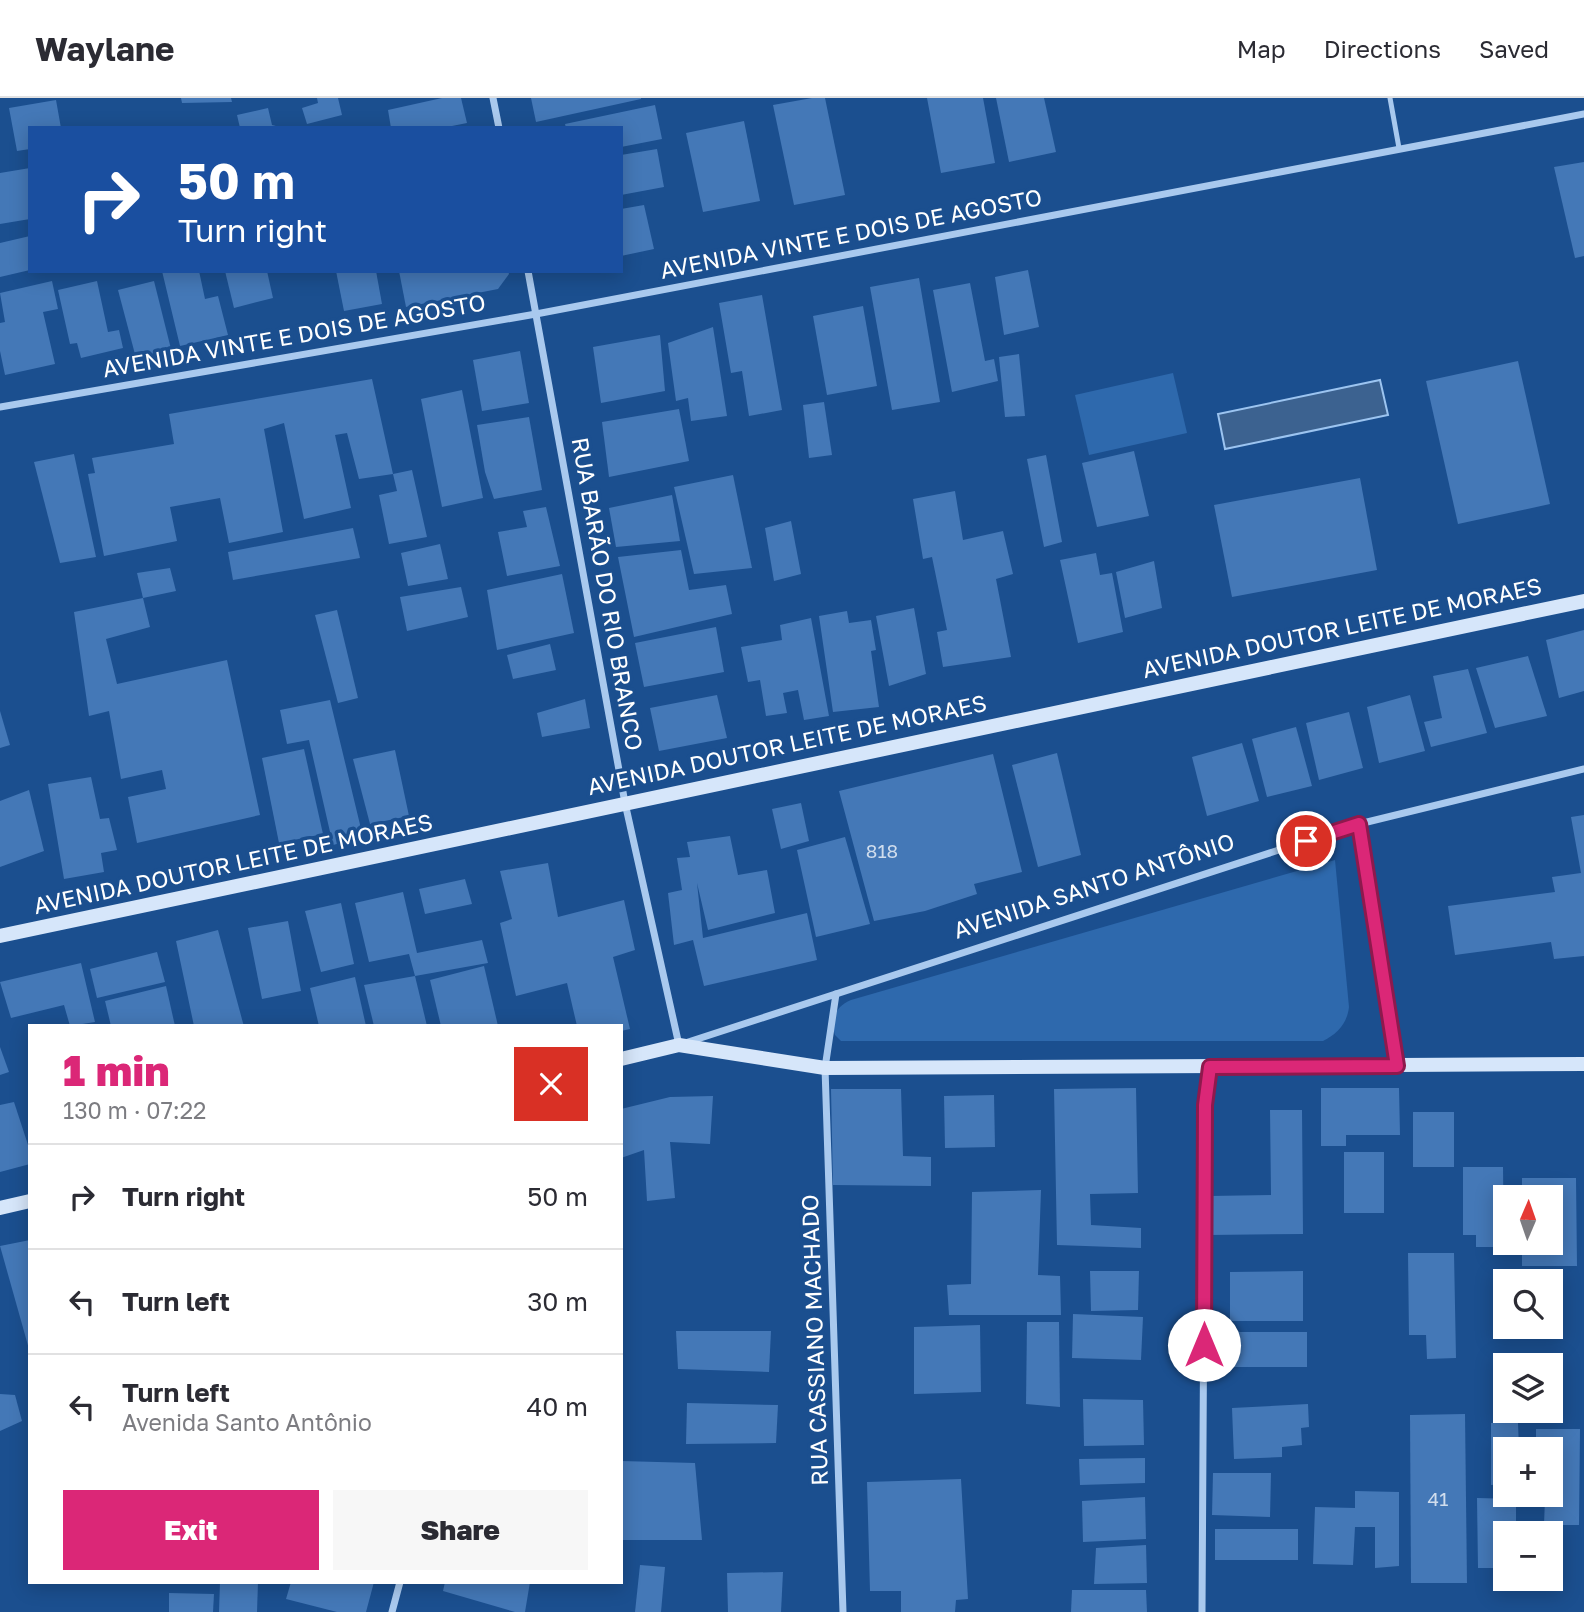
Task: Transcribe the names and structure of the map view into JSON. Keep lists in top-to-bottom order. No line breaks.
{"streets":{"street":["AVENIDA VINTE E DOIS DE AGOSTO","RUA BARÃO DO RIO BRANCO","AVENIDA DOUTOR LEITE DE MORAES","AVENIDA SANTO ANTÔNIO","RUA CASSIANO MACHADO"]},"crossings":[["AVENIDA VINTE E DOIS DE AGOSTO","RUA BARÃO DO RIO BRANCO"],["RUA BARÃO DO RIO BRANCO","AVENIDA DOUTOR LEITE DE MORAES"],["RUA BARÃO DO RIO BRANCO","AVENIDA SANTO ANTÔNIO"],["AVENIDA SANTO ANTÔNIO","RUA CASSIANO MACHADO"]],"house_numbers":["818","41"],"north":"top","page":{"header":"Waylane","nav":["Map","Directions","Saved"],"turn":["50 m","Turn right"],"heading":["1 min","130 m · 07:22"],"list":[{"name":"Turn right","value":"50 m"},{"name":"Turn left","value":"30 m"},{"name":"Turn left","note":"Avenida Santo Antônio","value":"40 m"}],"map_buttons":["+","−"],"buttons":["Exit","Share"]}}
